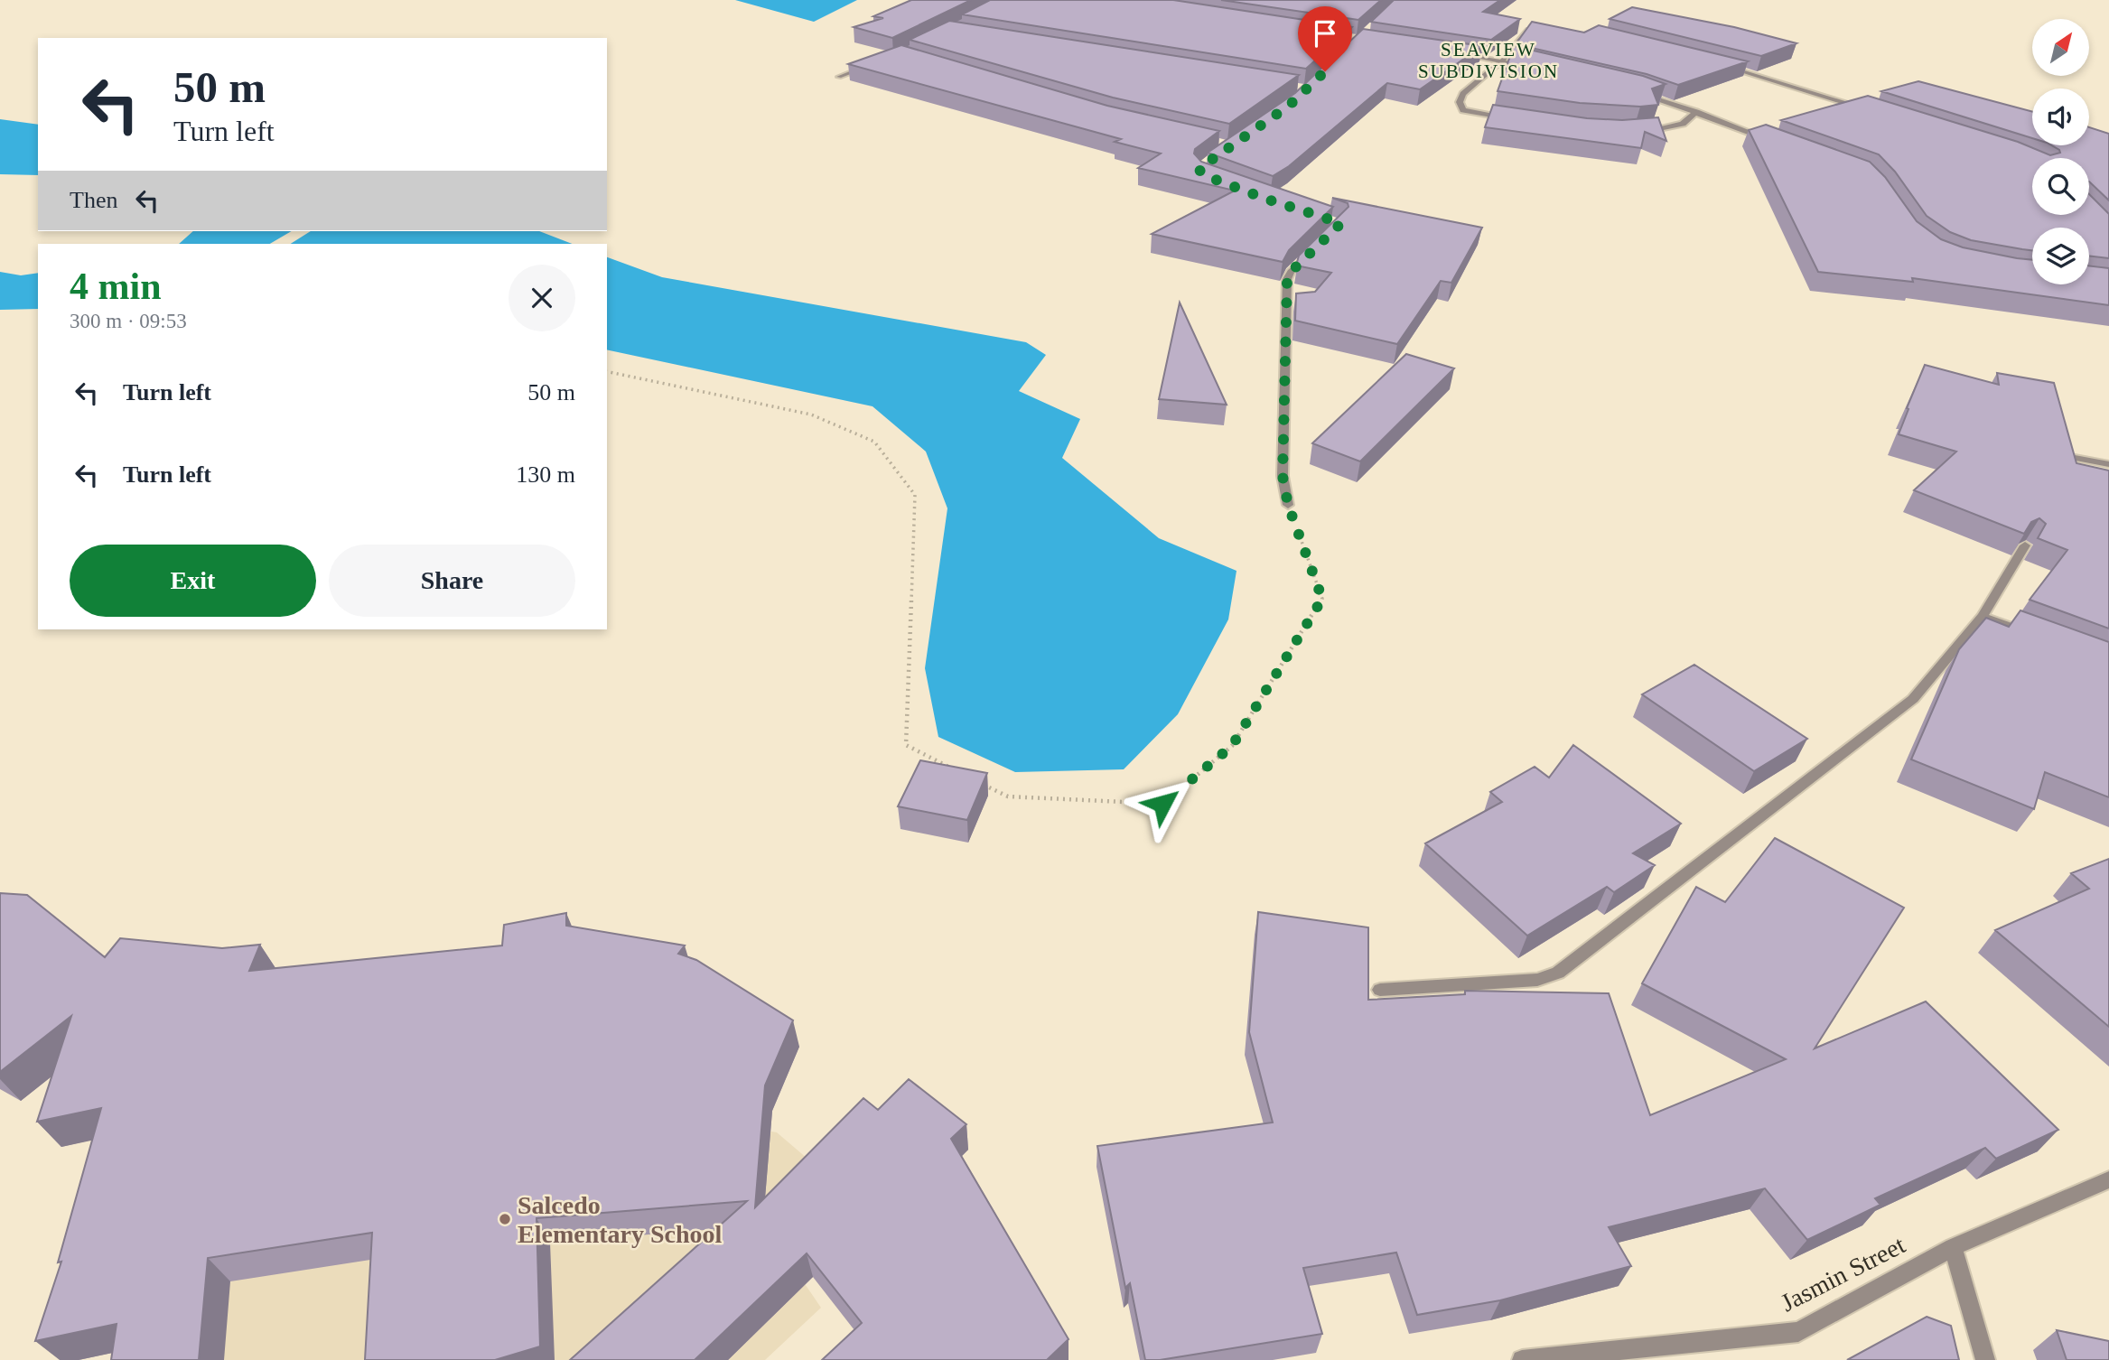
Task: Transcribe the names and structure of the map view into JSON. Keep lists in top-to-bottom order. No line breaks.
{"streets":{"street":["Jasmin Street"]},"districts":["SEAVIEW SUBDIVISION"],"places":["Salcedo Elementary School"],"north":"top right","page":{"turn":["50 m","Turn left"],"then":"Then","heading":["4 min","300 m · 09:53"],"list":[{"name":"Turn left","value":"50 m"},{"name":"Turn left","value":"130 m"}],"buttons":["Exit","Share"]}}
